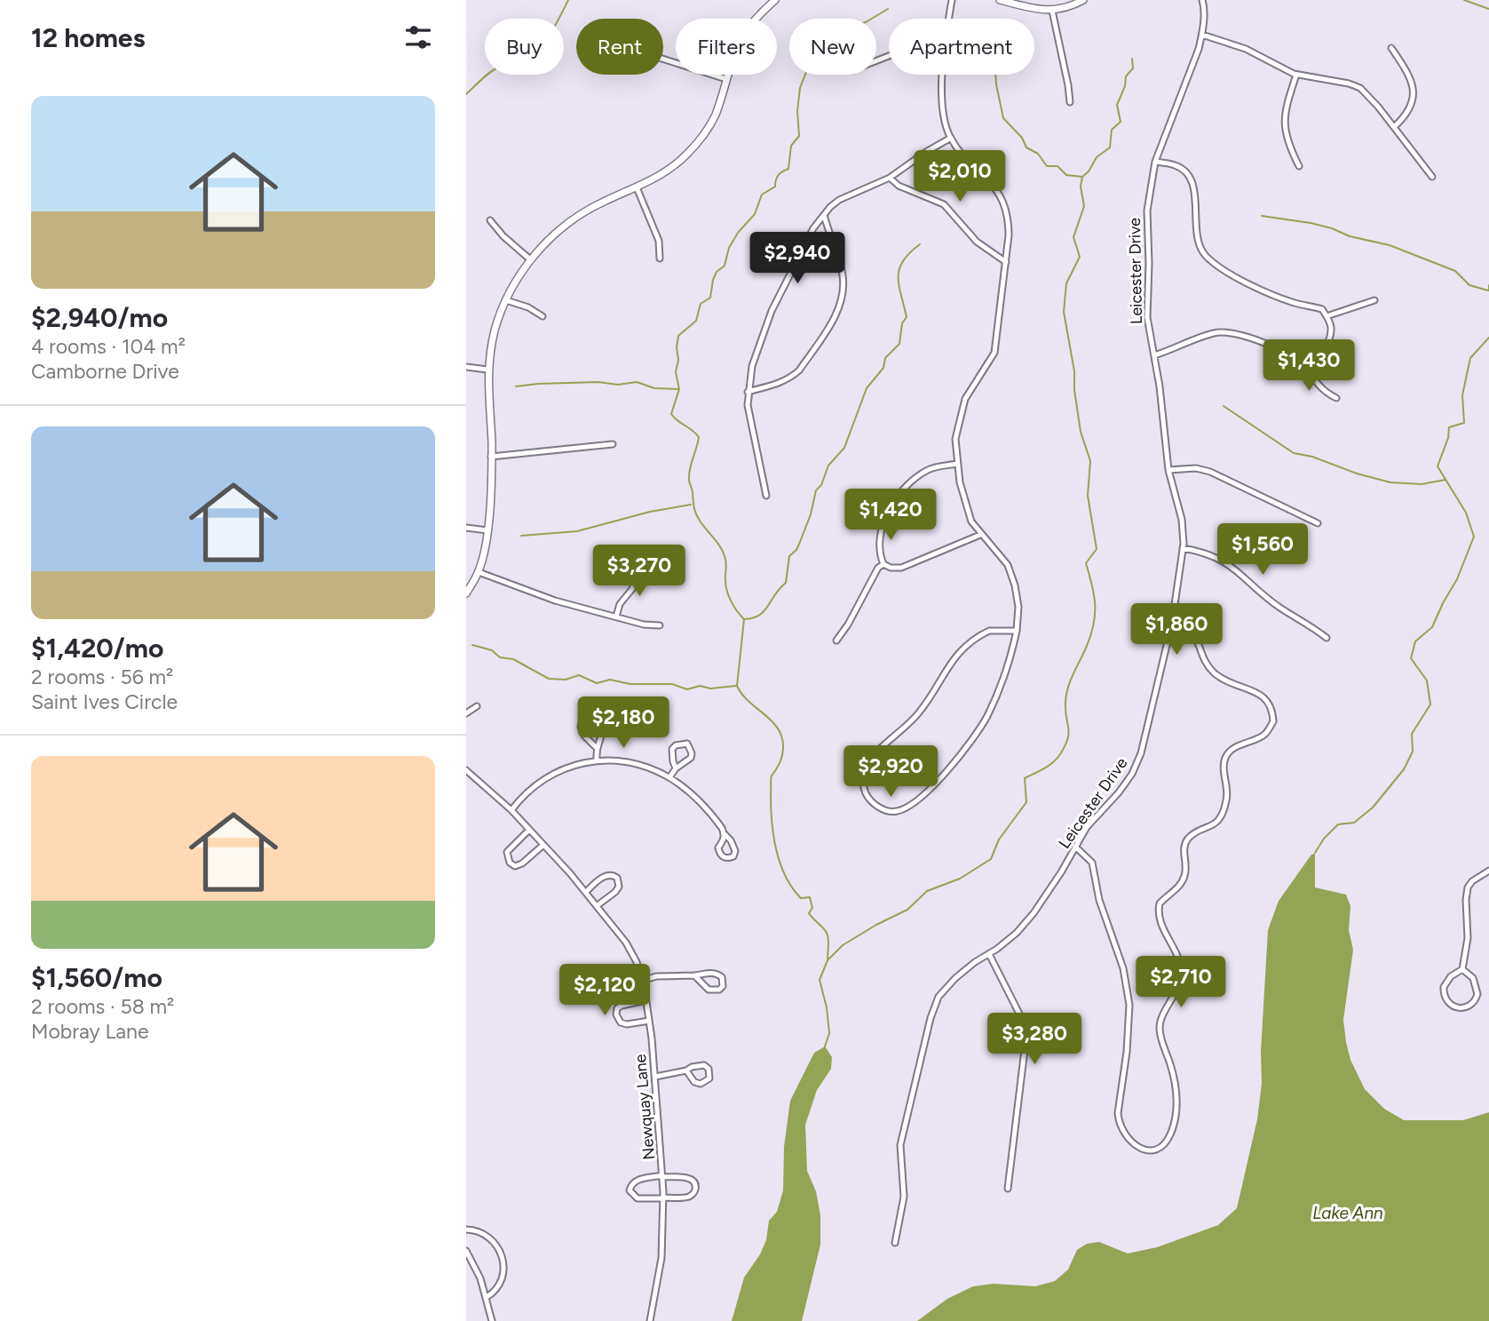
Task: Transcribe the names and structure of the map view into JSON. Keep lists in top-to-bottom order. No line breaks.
{"streets":{"street":["Leicester Drive","Newquay Lane"]},"water":["Lake Ann"],"page":{"heading":"12 homes","chip":["Buy","Rent","Filters","New","Apartment"],"list":[{"name":"$2,940/mo","note":"4 rooms · 104 m² · Camborne Drive"},{"name":"$1,420/mo","note":"2 rooms · 56 m² · Saint Ives Circle"},{"name":"$1,560/mo","note":"2 rooms · 58 m² · Mobray Lane"}],"price":["$2,010","$2,940","$1,430","$1,420","$1,560","$3,270","$1,860","$2,180","$2,920","$2,710","$2,120","$3,280"]}}
